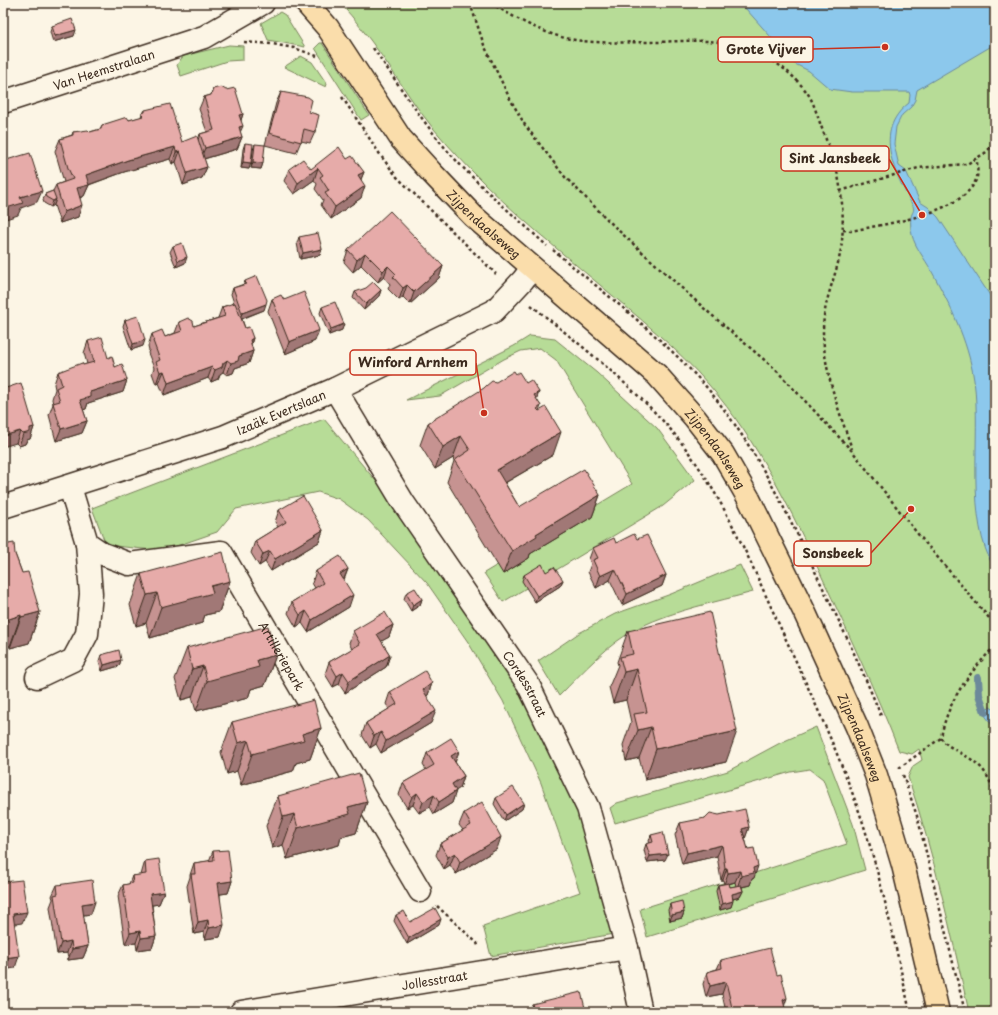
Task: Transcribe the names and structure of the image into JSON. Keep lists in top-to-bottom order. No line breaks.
{"streets":{"main road":["Zijpendaalseweg"],"street":["Van Heemstralaan","Izaäk Evertslaan","Artilleriepark","Cordesstraat","Jollesstraat"]},"crossings":[["Zijpendaalseweg","Izaäk Evertslaan"],["Izaäk Evertslaan","Cordesstraat"],["Cordesstraat","Jollesstraat"]],"places":["Grote Vijver","Sint Jansbeek","Winford Arnhem","Sonsbeek"]}
